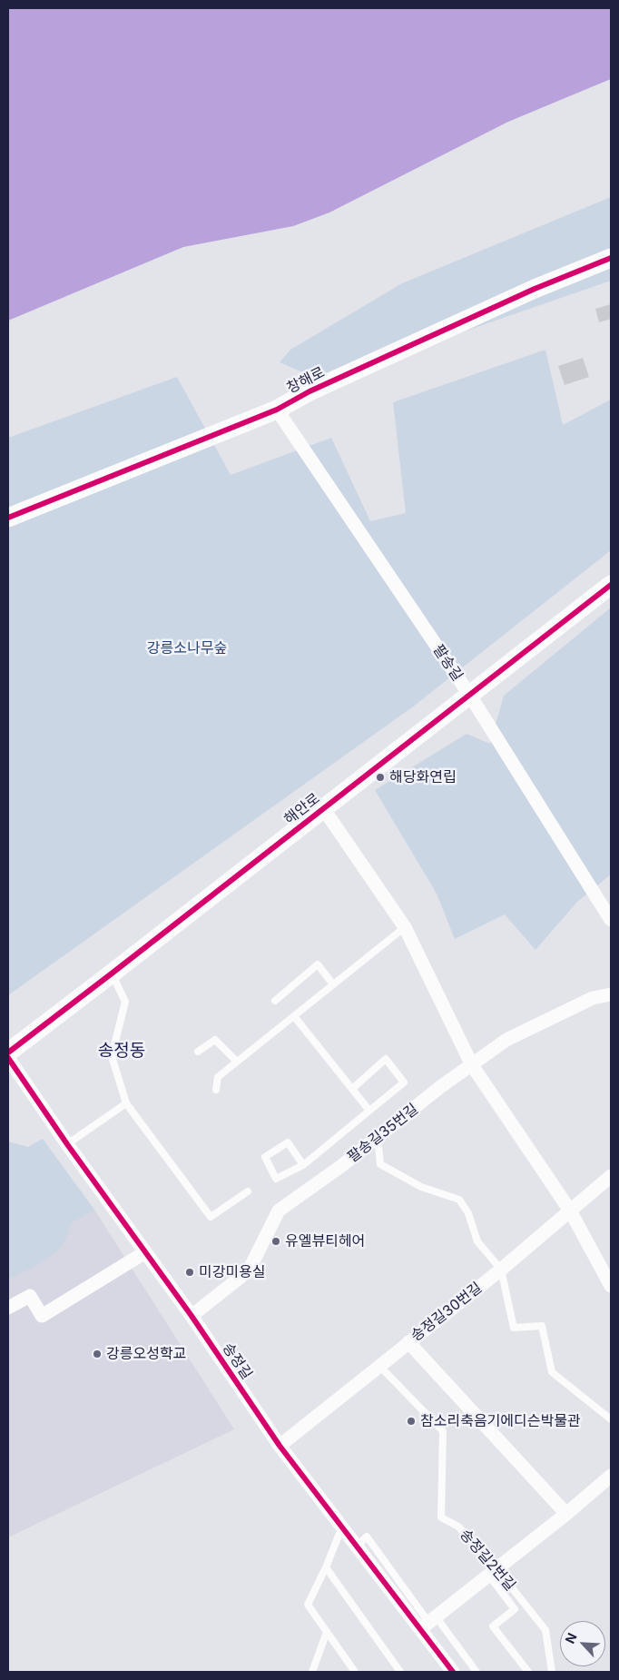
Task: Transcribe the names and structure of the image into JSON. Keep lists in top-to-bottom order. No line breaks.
{"streets":{"street":["창해로","팔송길","해안로","팔송길35번길","송정길30번길","송정길"],"lane":["송정길2번길"]},"crossings":[["창해로","팔송길"],["팔송길","해안로"],["팔송길35번길","송정길"],["송정길30번길","송정길"],["송정길30번길","송정길2번길"]],"districts":["송정동"],"parks":["강릉소나무숲"],"places":["해당화연립","유엘뷰티헤어","미강미용실","강릉오성학교","참소리축음기에디슨박물관"],"north":"top left"}
